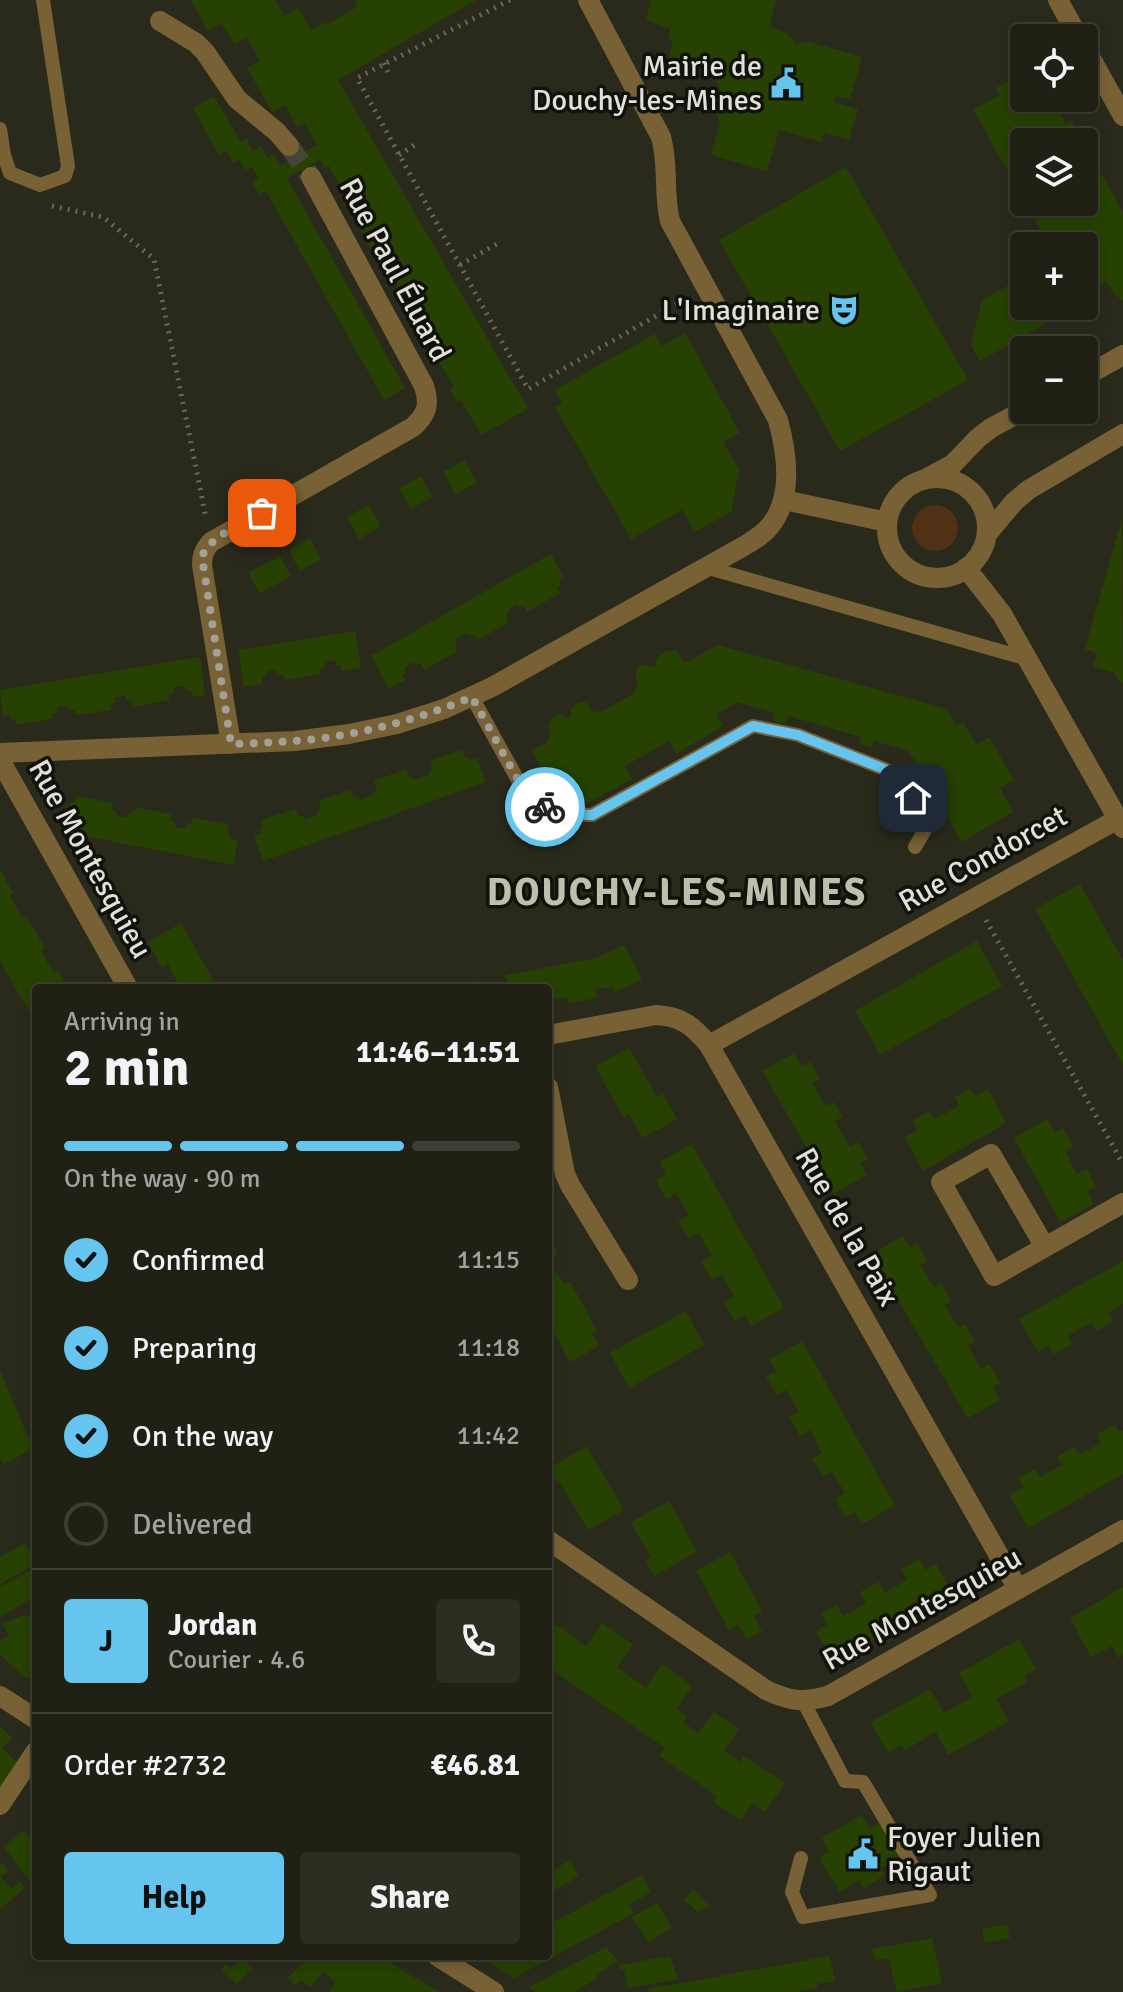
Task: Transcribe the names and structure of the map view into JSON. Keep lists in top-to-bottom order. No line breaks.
{"streets":{"street":["Rue Paul Éluard","Rue Montesquieu","Rue Condorcet","Rue de la Paix"]},"crossings":[["Rue Montesquieu","Rue de la Paix"],["Rue Condorcet","Rue de la Paix"]],"districts":["DOUCHY-LES-MINES"],"places":{"public building":["Mairie de Douchy-les-Mines","Foyer Julien Rigaut"],"theatre":["L'Imaginaire"]},"page":{"map_buttons":["+","−"],"heading":["2 min","Arriving in","11:46–11:51"],"panel":["Jordan","Courier · 4.6","Order #2732","€46.81"],"bar":"On the way · 90 m","list":[["Confirmed","11:15"],["Preparing","11:18"],["On the way","11:42"],"Delivered"],"round":"J","buttons":["Help","Share"]}}
